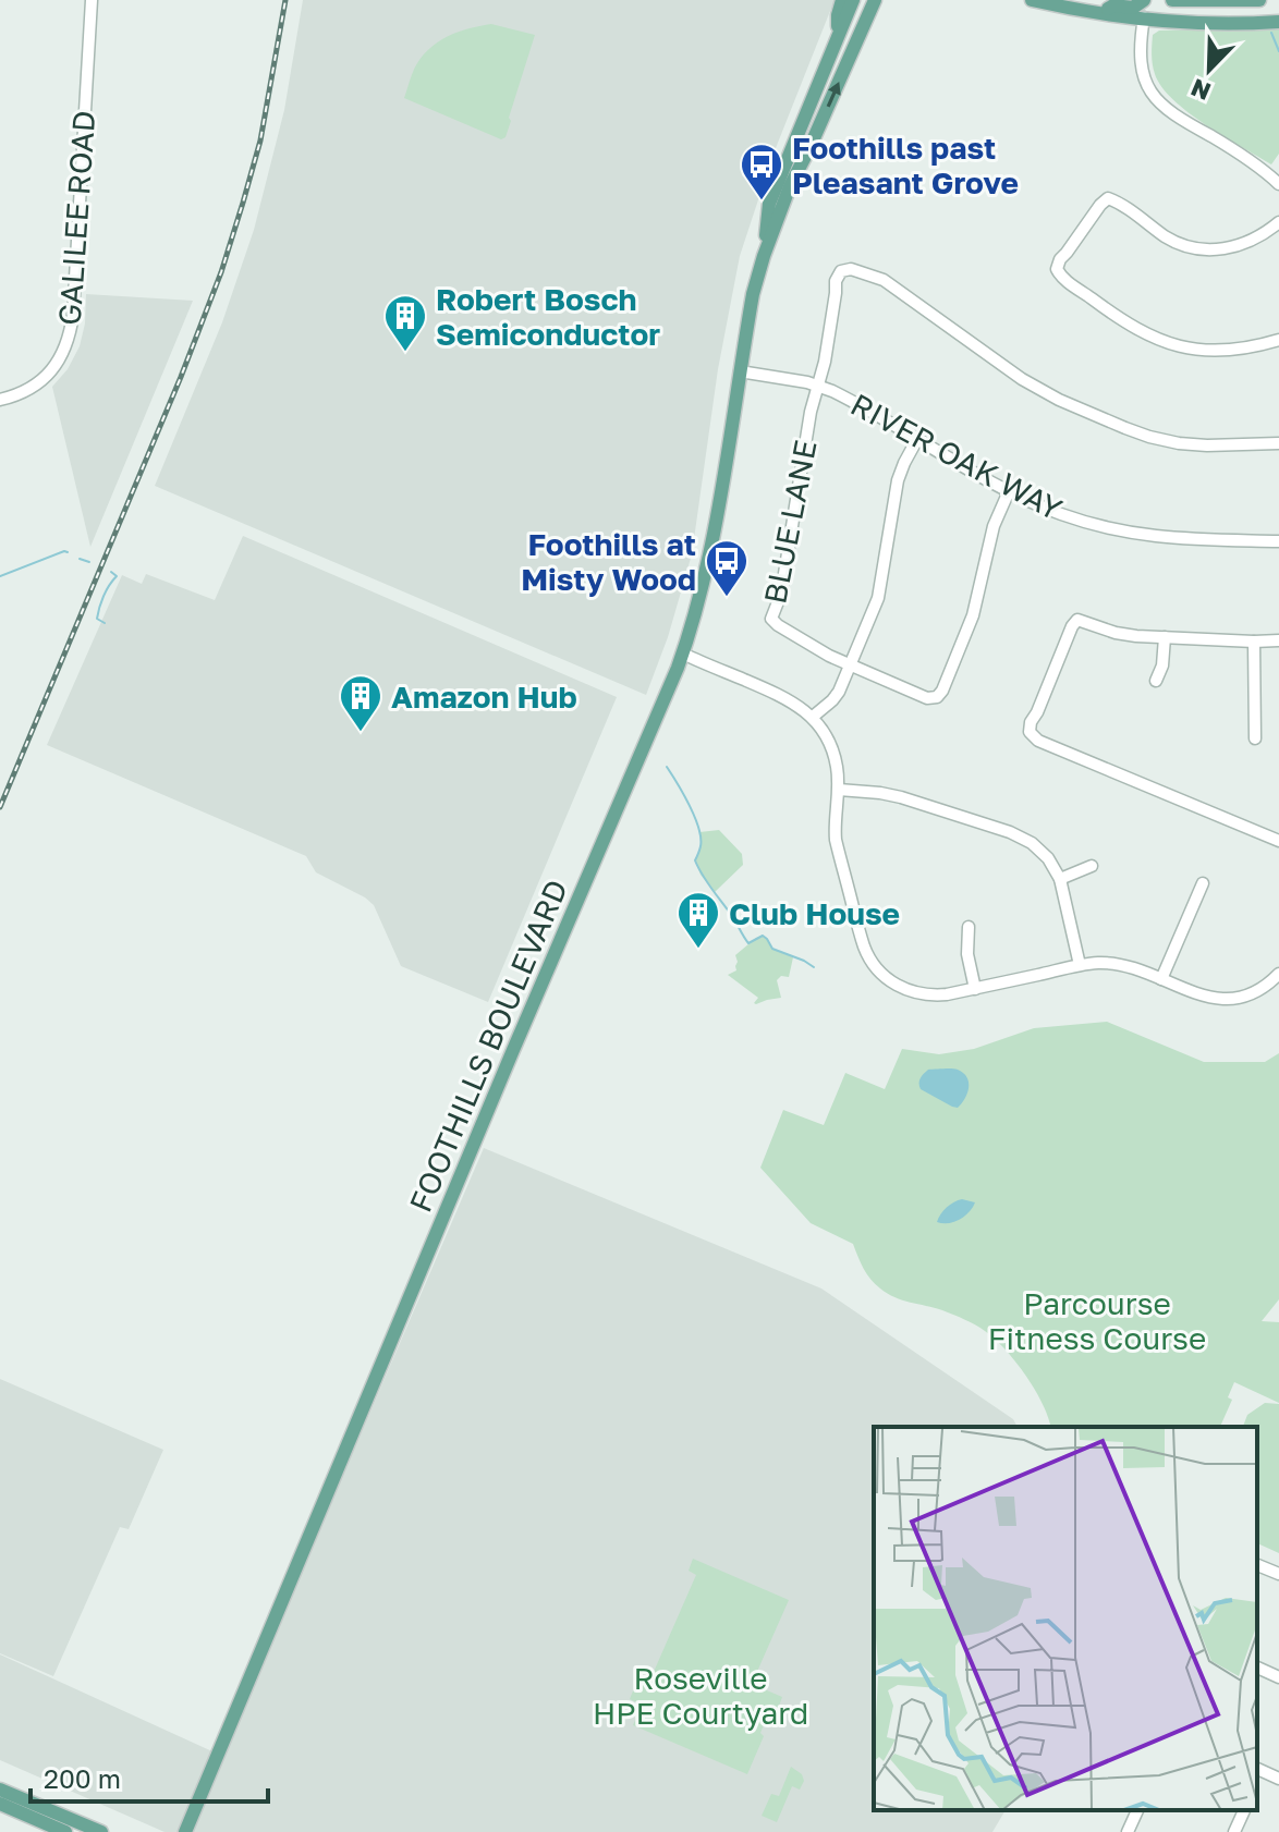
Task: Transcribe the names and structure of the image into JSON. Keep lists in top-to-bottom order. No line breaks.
{"streets":{"main road":["FOOTHILLS BOULEVARD"],"street":["GALILEE ROAD","RIVER OAK WAY","BLUE LANE"]},"crossings":[["RIVER OAK WAY","BLUE LANE"],["RIVER OAK WAY","FOOTHILLS BOULEVARD"]],"parks":["Parcourse Fitness Course","Roseville HPE Courtyard"],"places":{"bus stop":["Foothills past Pleasant Grove","Foothills at Misty Wood"],"building":["Robert Bosch Semiconductor","Amazon Hub","Club House"]},"scale_bar":"200 m","north":"bottom left"}
